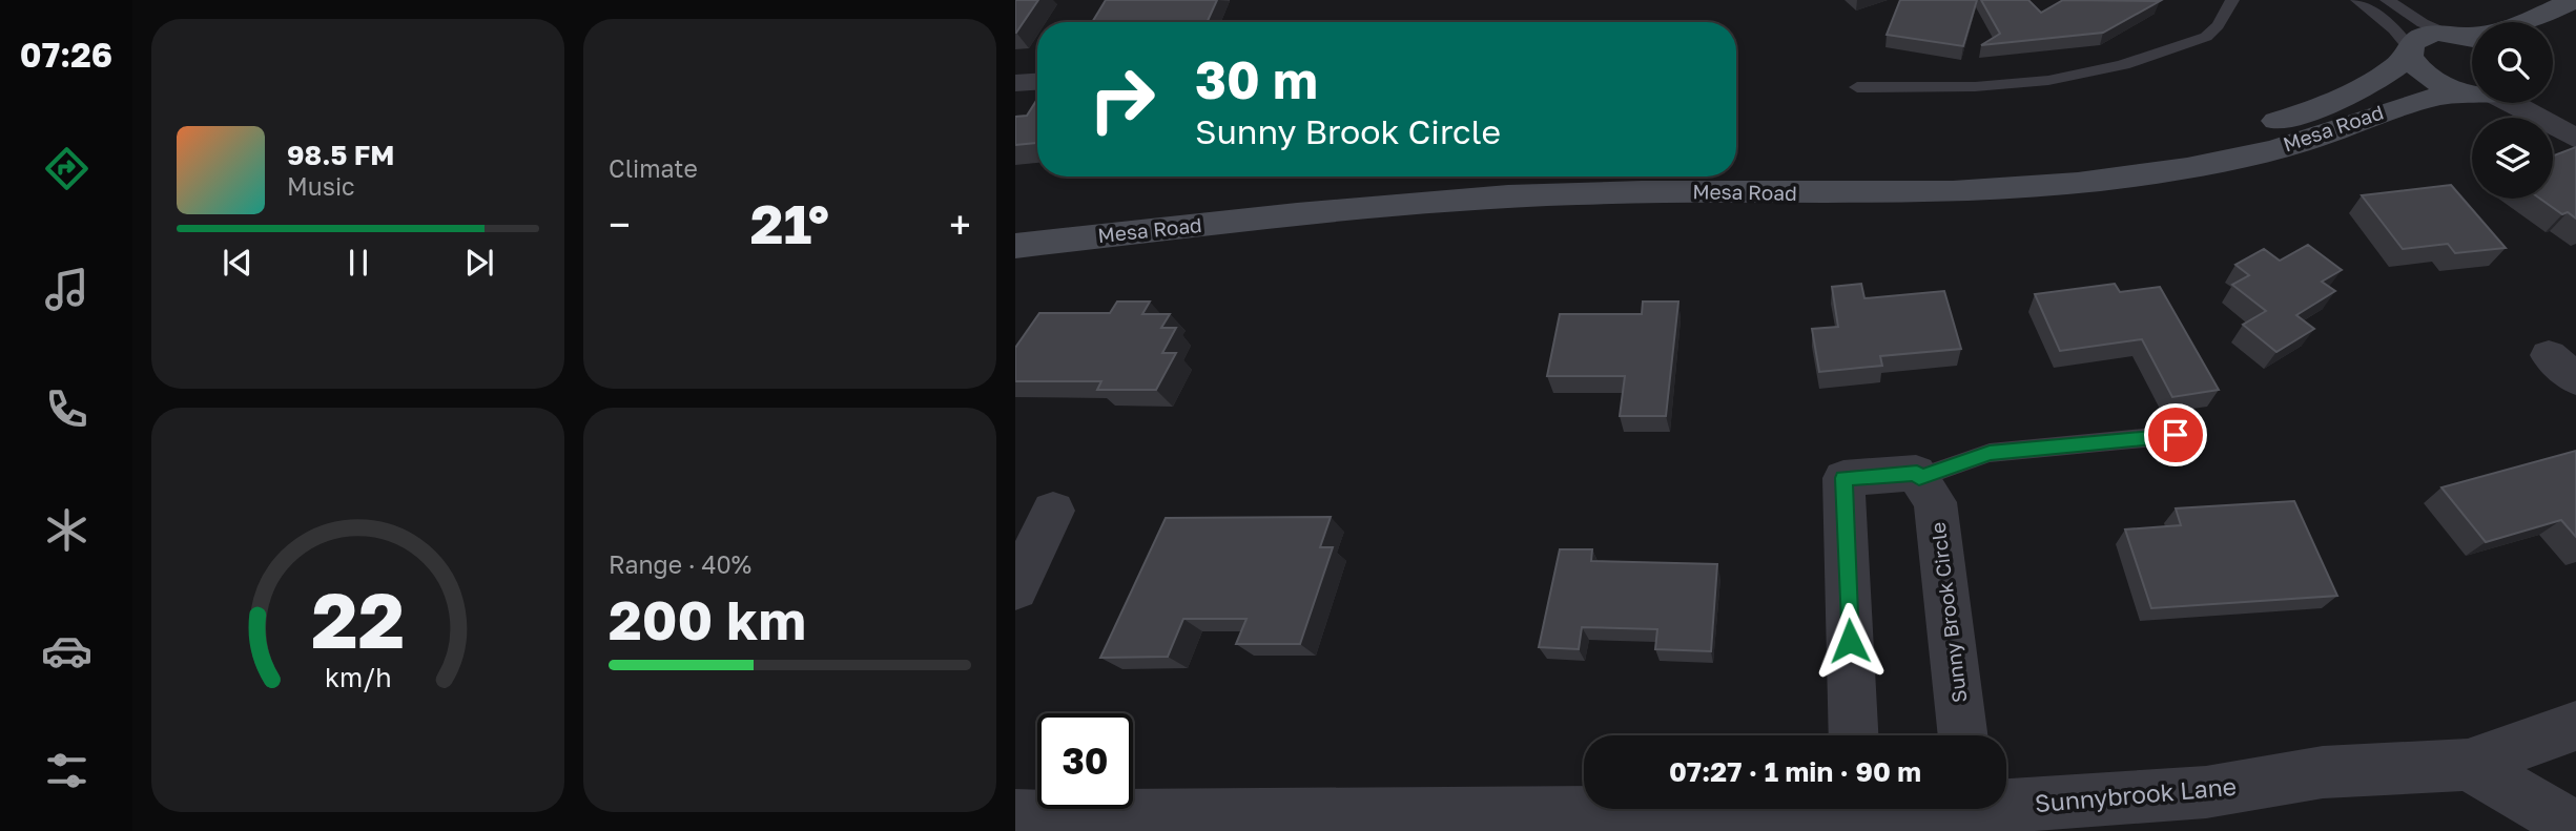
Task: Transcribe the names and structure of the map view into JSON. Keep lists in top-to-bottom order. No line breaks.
{"streets":{"main road":["Mesa Road"],"street":["Sunny Brook Circle","Sunnybrook Lane"]},"page":{"tabs":"07:26","tile":["Climate",["Range · 40%","200 km"]],"turn":["30 m","Sunny Brook Circle"],"song":["98.5 FM","Music"],"heat":["−","21°","+"],"limit":"30","trip":"07:27 · 1 min · 90 m","gauge":["22","km/h"]}}
